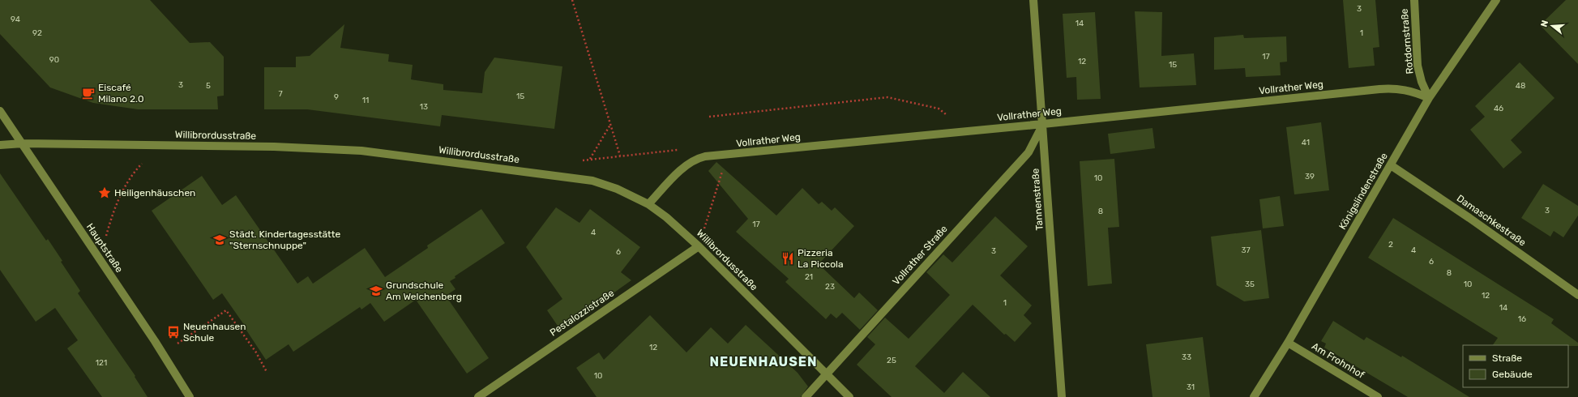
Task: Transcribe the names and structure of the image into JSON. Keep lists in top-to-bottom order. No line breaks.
{"streets":{"street":["Rotdornstraße","Vollrather Weg","Willibrordusstraße","Königslindenstraße","Tannenstraße","Damaschkestraße","Hauptstraße","Vollrather Straße","Pestalozzistraße","Am Frohnhof"]},"crossings":[["Rotdornstraße","Vollrather Weg"],["Rotdornstraße","Königslindenstraße"],["Vollrather Weg","Willibrordusstraße"],["Vollrather Weg","Königslindenstraße"],["Vollrather Weg","Tannenstraße"],["Vollrather Weg","Vollrather Straße"],["Willibrordusstraße","Hauptstraße"],["Willibrordusstraße","Vollrather Straße"],["Willibrordusstraße","Pestalozzistraße"],["Königslindenstraße","Damaschkestraße"],["Königslindenstraße","Am Frohnhof"],["Tannenstraße","Vollrather Straße"]],"districts":["NEUENHAUSEN"],"places":{"cafe":["Eiscafé Milano 2.0"],"place":["Heiligenhäuschen"],"school or university":["Städt. Kindertagesstätte \"Sternschnuppe\"","Grundschule Am Welchenberg"],"restaurant":["Pizzeria La Piccola"],"bus stop":["Neuenhausen Schule"]},"house_numbers":["3","94","14","92","1","17","90","12","15","3","5","48","7","15","9","11","13","46","41","39","10","3","8","17","4","2","37","4","3","6","6","8","21","35","10","23","12","1","14","16","12","33","25","121","10","31"],"legend":["Straße","Gebäude"],"north":"left"}
